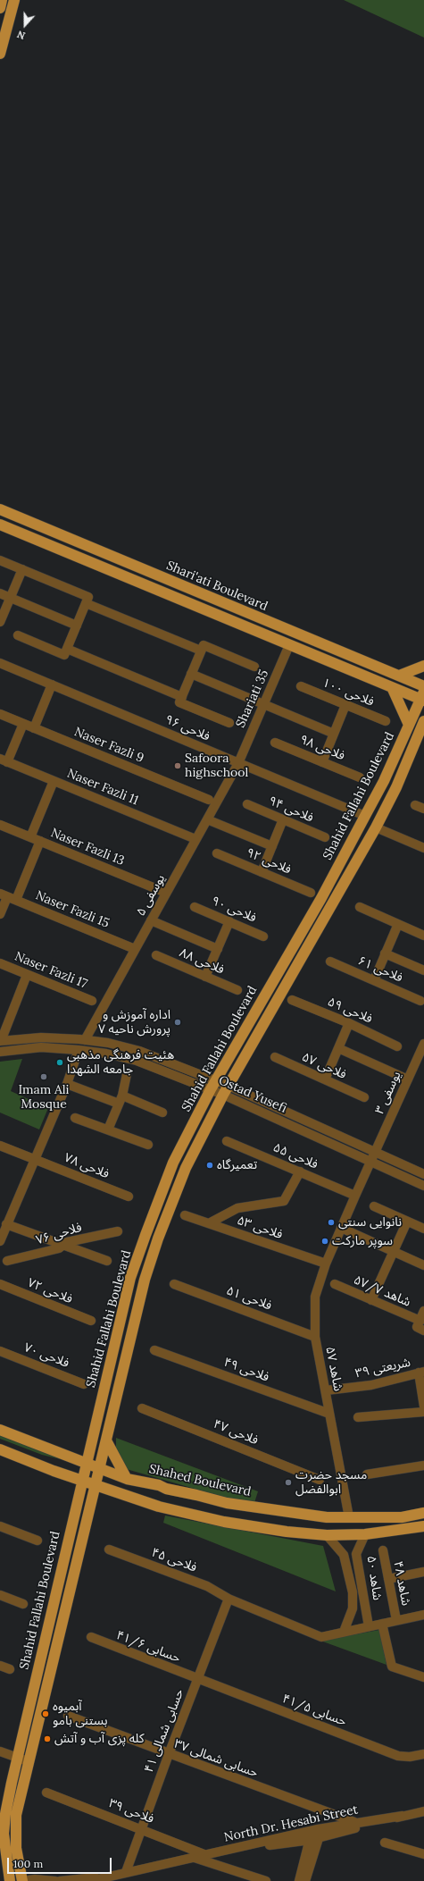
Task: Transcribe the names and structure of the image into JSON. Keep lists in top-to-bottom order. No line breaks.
{"streets":{"main road":["Shari'ati Boulevard","Shahid Fallahi Boulevard","Shahed Boulevard"],"street":["فلاحی ۱۰۰","Shariati 35","فلاحی ۹۶","Naser Fazli 9","فلاحی ۹۸","Naser Fazli 11","فلاحی ۹۴","Naser Fazli 13","فلاحی ۹۲","یوسفی ۵","Naser Fazli 15","فلاحی ۹۰","فلاحی ۸۸","فلاحی ۶۱","Naser Fazli 17","فلاحی ۵۹","فلاحی ۵۷","یوسفی ۳","Ostad Yusefi","فلاحی ۵۵","فلاحی ۷۸","فلاحی ۵۳","فلاحی ۷۶","فلاحی ۷۲","شاهد ۵۷/۷","فلاحی ۵۱","فلاحی ۷۰","شریعتی ۳۹","شاهد ۵۷","فلاحی ۴۹","فلاحی ۴۷","فلاحی ۴۵","شاهد ۵۰","شاهد ۴۸","حسابی ۴۱/۶","حسابی ۴۱/۵","حسابی شمالی ۴۱","حسابی شمالی ۳۷","فلاحی ۳۹","North Dr. Hesabi Street"]},"crossings":[["Shari'ati Boulevard","Shariati 35"],["Shari'ati Boulevard","Shahid Fallahi Boulevard"],["Shariati 35","فلاحی ۹۶"],["Shariati 35","یوسفی ۵"],["فلاحی ۹۶","Shahid Fallahi Boulevard"],["فلاحی ۹۶","یوسفی ۵"],["Naser Fazli 11","یوسفی ۵"],["Shahid Fallahi Boulevard","Ostad Yusefi"],["Shahid Fallahi Boulevard","Shahed Boulevard"],["Naser Fazli 13","یوسفی ۵"],["یوسفی ۵","Naser Fazli 15"],["یوسفی ۵","Ostad Yusefi"],["یوسفی ۳","Ostad Yusefi"],["یوسفی ۳","فلاحی ۵۵"],["یوسفی ۳","شاهد ۵۷"],["فلاحی ۵۵","شاهد ۵۷"],["فلاحی ۵۳","شاهد ۵۷"],["فلاحی ۵۱","شاهد ۵۷"],["شریعتی ۳۹","شاهد ۵۷"],["شاهد ۵۷","فلاحی ۴۹"],["شاهد ۵۷","Shahed Boulevard"],["فلاحی ۴۵","شاهد ۵۰"],["فلاحی ۴۵","حسابی شمالی ۴۱"],["حسابی ۴۱/۶","حسابی ۴۱/۵"],["حسابی ۴۱/۶","حسابی شمالی ۴۱"],["حسابی ۴۱/۵","حسابی شمالی ۴۱"],["حسابی شمالی ۴۱","حسابی شمالی ۳۷"],["حسابی شمالی ۴۱","فلاحی ۳۹"],["حسابی شمالی ۴۱","North Dr. Hesabi Street"],["حسابی شمالی ۳۷","North Dr. Hesabi Street"],["فلاحی ۳۹","North Dr. Hesabi Street"]],"places":["Safoora highschool","اداره آموزش و پرورش ناحیه ۷","هئیت فرهنگی مذهبی جامعه الشهدا","Imam Ali Mosque","تعمیرگاه","نانوایی سنتی","سوپر مارکت","مسجد حضرت ابوالفضل","آبمیوه بستنی بامو","کله پزی آب و آتش"],"scale_bar":"100 m","north":"bottom"}
